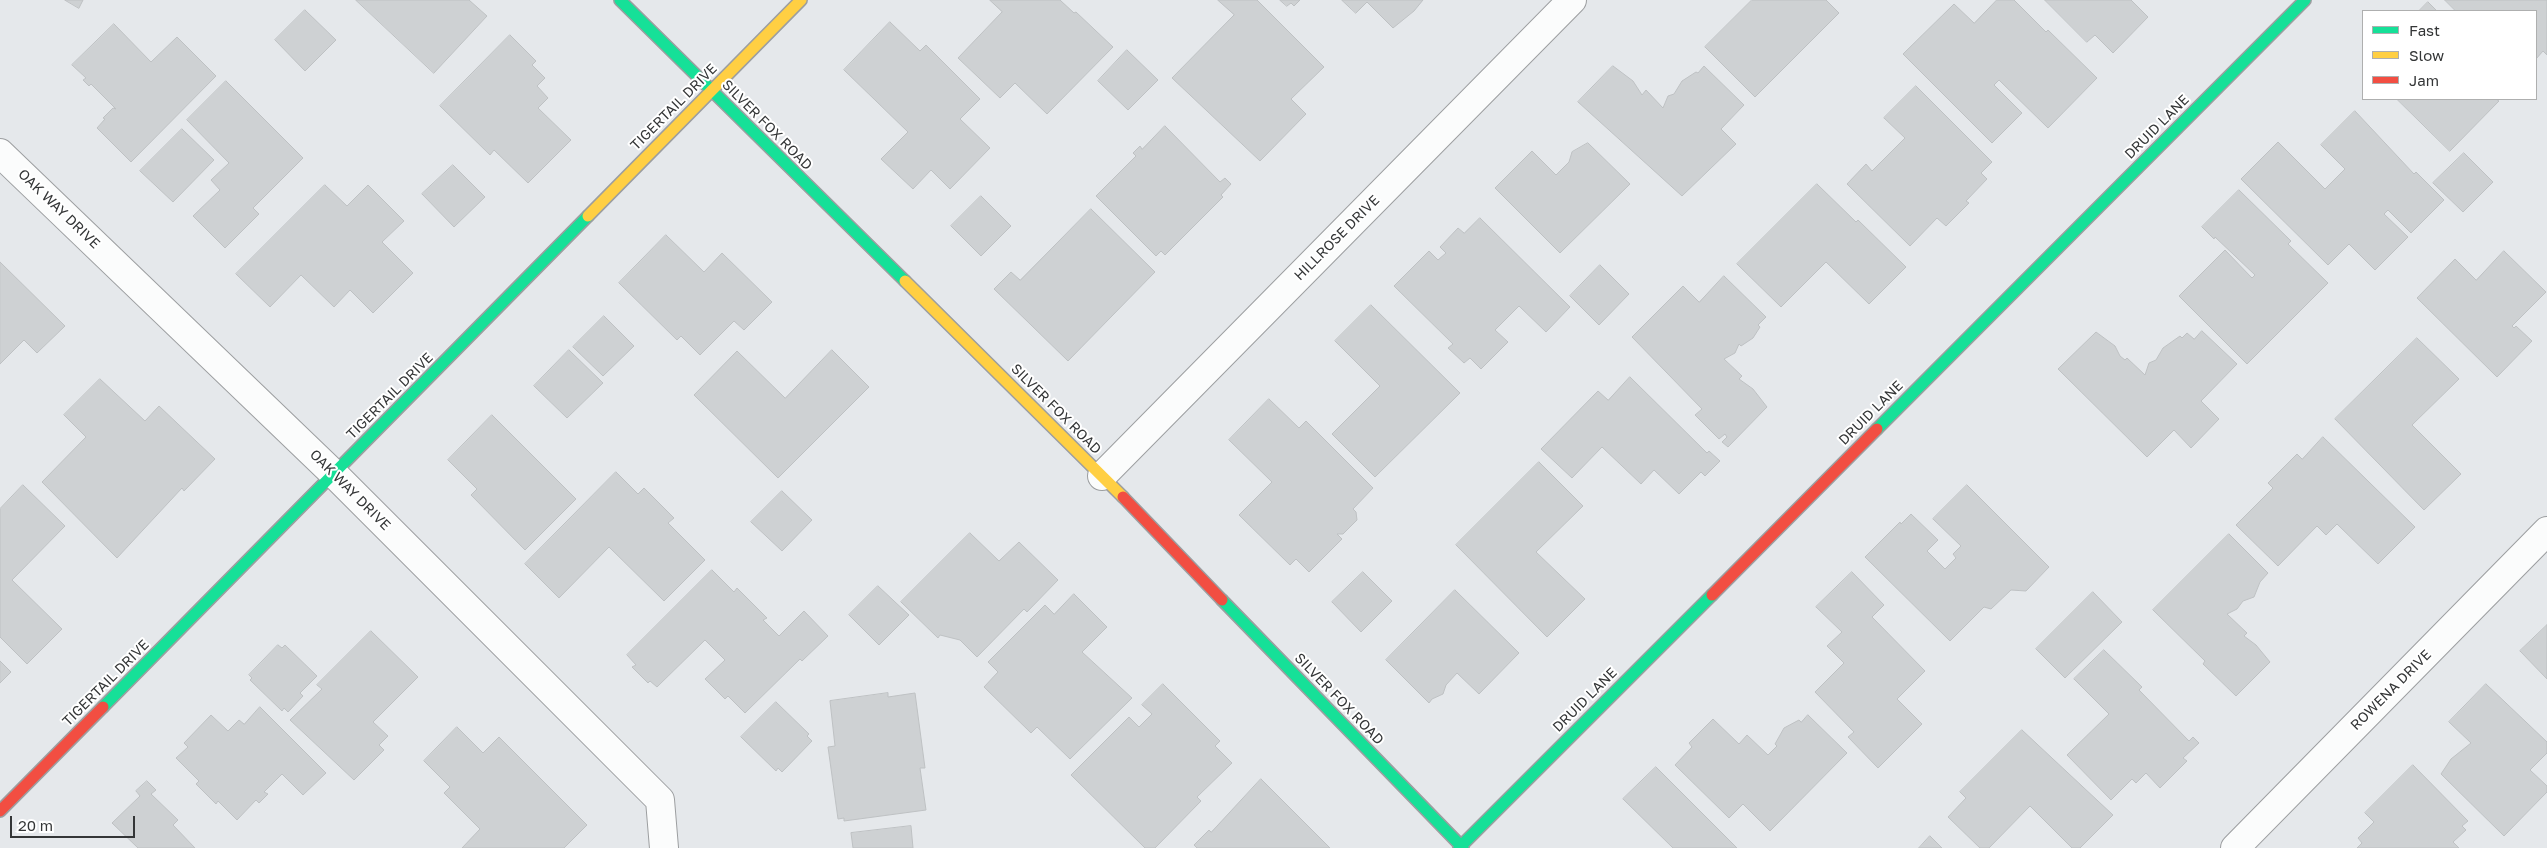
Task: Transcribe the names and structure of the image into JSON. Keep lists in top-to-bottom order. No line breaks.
{"streets":{"street":["TIGERTAIL DRIVE","SILVER FOX ROAD","DRUID LANE","OAK WAY DRIVE","HILLROSE DRIVE","ROWENA DRIVE"]},"crossings":[["TIGERTAIL DRIVE","SILVER FOX ROAD"],["TIGERTAIL DRIVE","OAK WAY DRIVE"],["SILVER FOX ROAD","DRUID LANE"],["SILVER FOX ROAD","HILLROSE DRIVE"]],"legend":["Fast","Slow","Jam"],"scale_bar":"20 m"}
